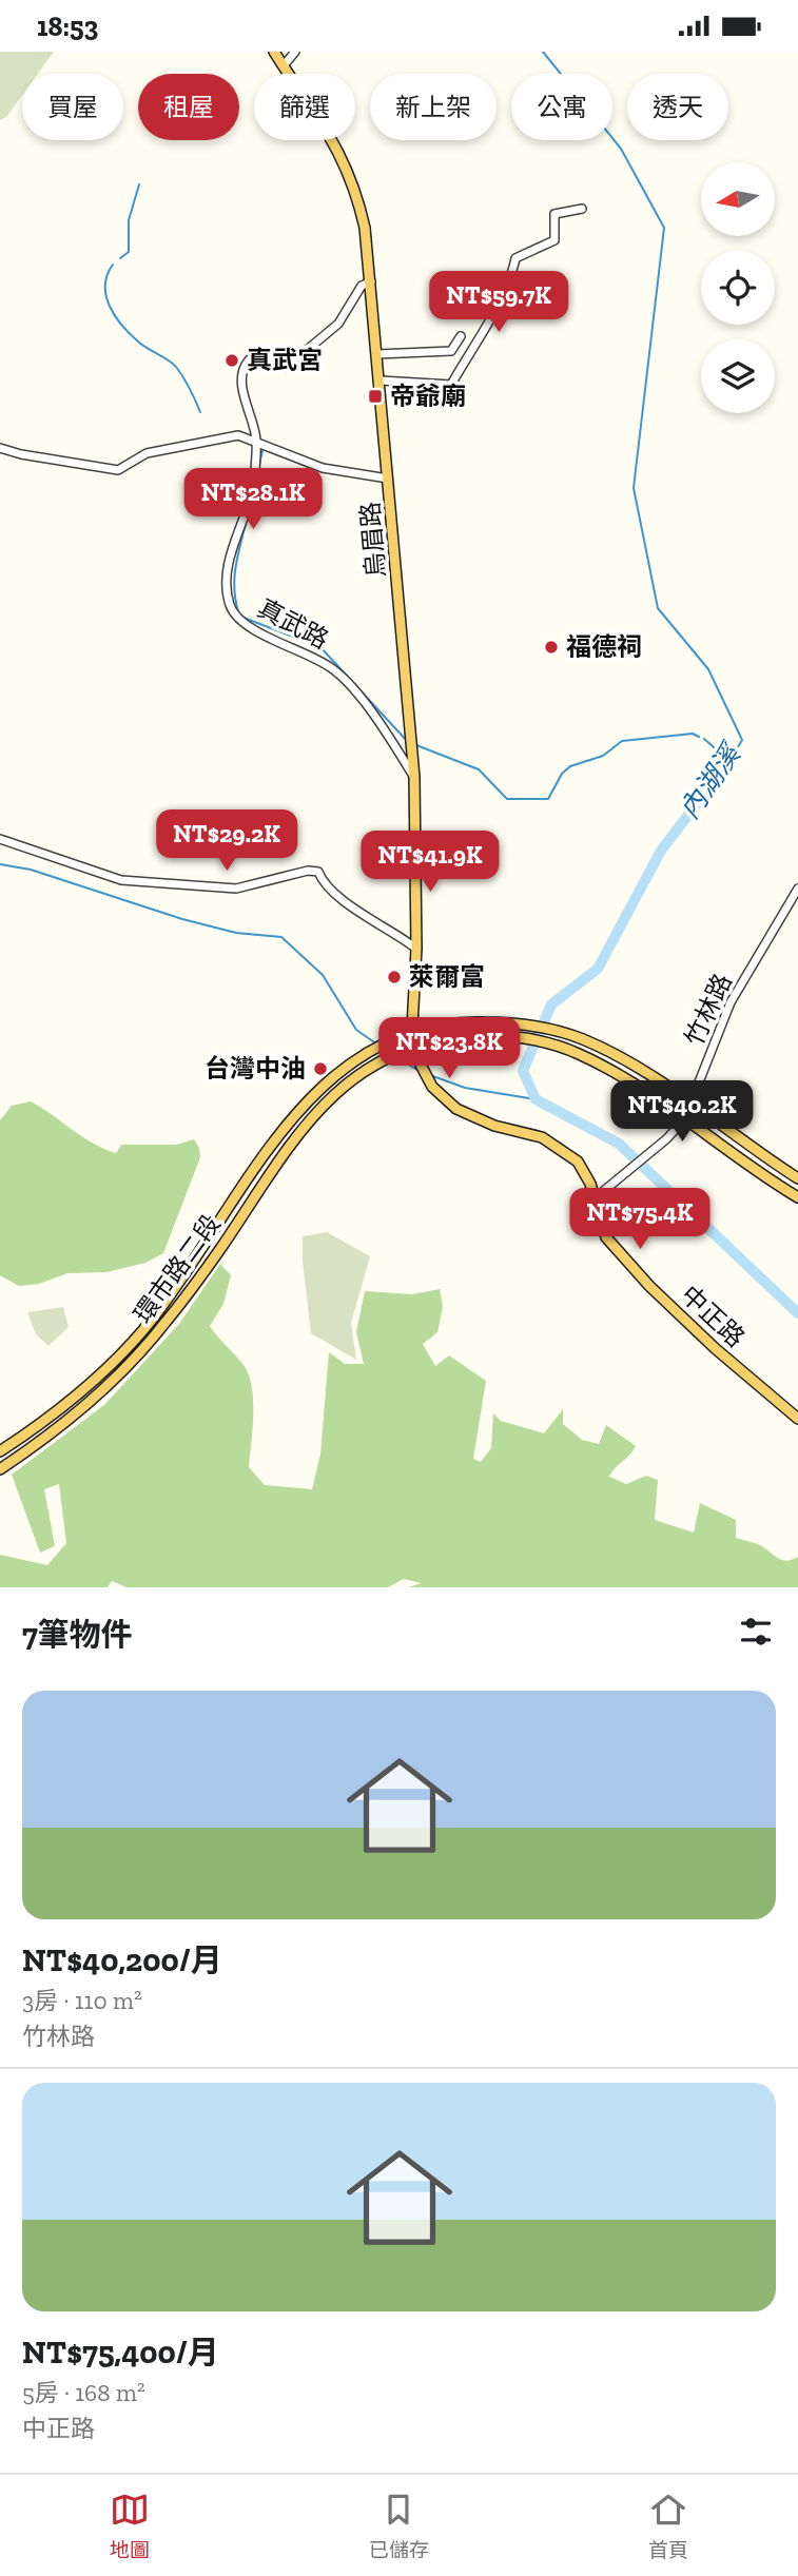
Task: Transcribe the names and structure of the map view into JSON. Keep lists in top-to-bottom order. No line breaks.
{"streets":{"main road":["烏眉路","環市路二段","中正路"],"street":["真武路","竹林路"]},"crossings":[["烏眉路","真武路"],["烏眉路","環市路二段"],["烏眉路","中正路"],["竹林路","中正路"],["環市路二段","中正路"]],"water":["內湖溪"],"places":{"other":["真武宮","福德祠","萊爾富","台灣中油"],"transit":["帝爺廟"]},"north":"left","page":{"status":"18:53","chip":["買屋","租屋","篩選","新上架","公寓","透天"],"price":["NT$59.7K","NT$28.1K","NT$29.2K","NT$41.9K","NT$23.8K","NT$40.2K","NT$75.4K"],"heading":"7筆物件","list":[{"name":"NT$40,200/月","note":"3房 · 110 m² · 竹林路"},{"name":"NT$75,400/月","note":"5房 · 168 m² · 中正路"}],"tabs":["地圖","已儲存","首頁"]}}
